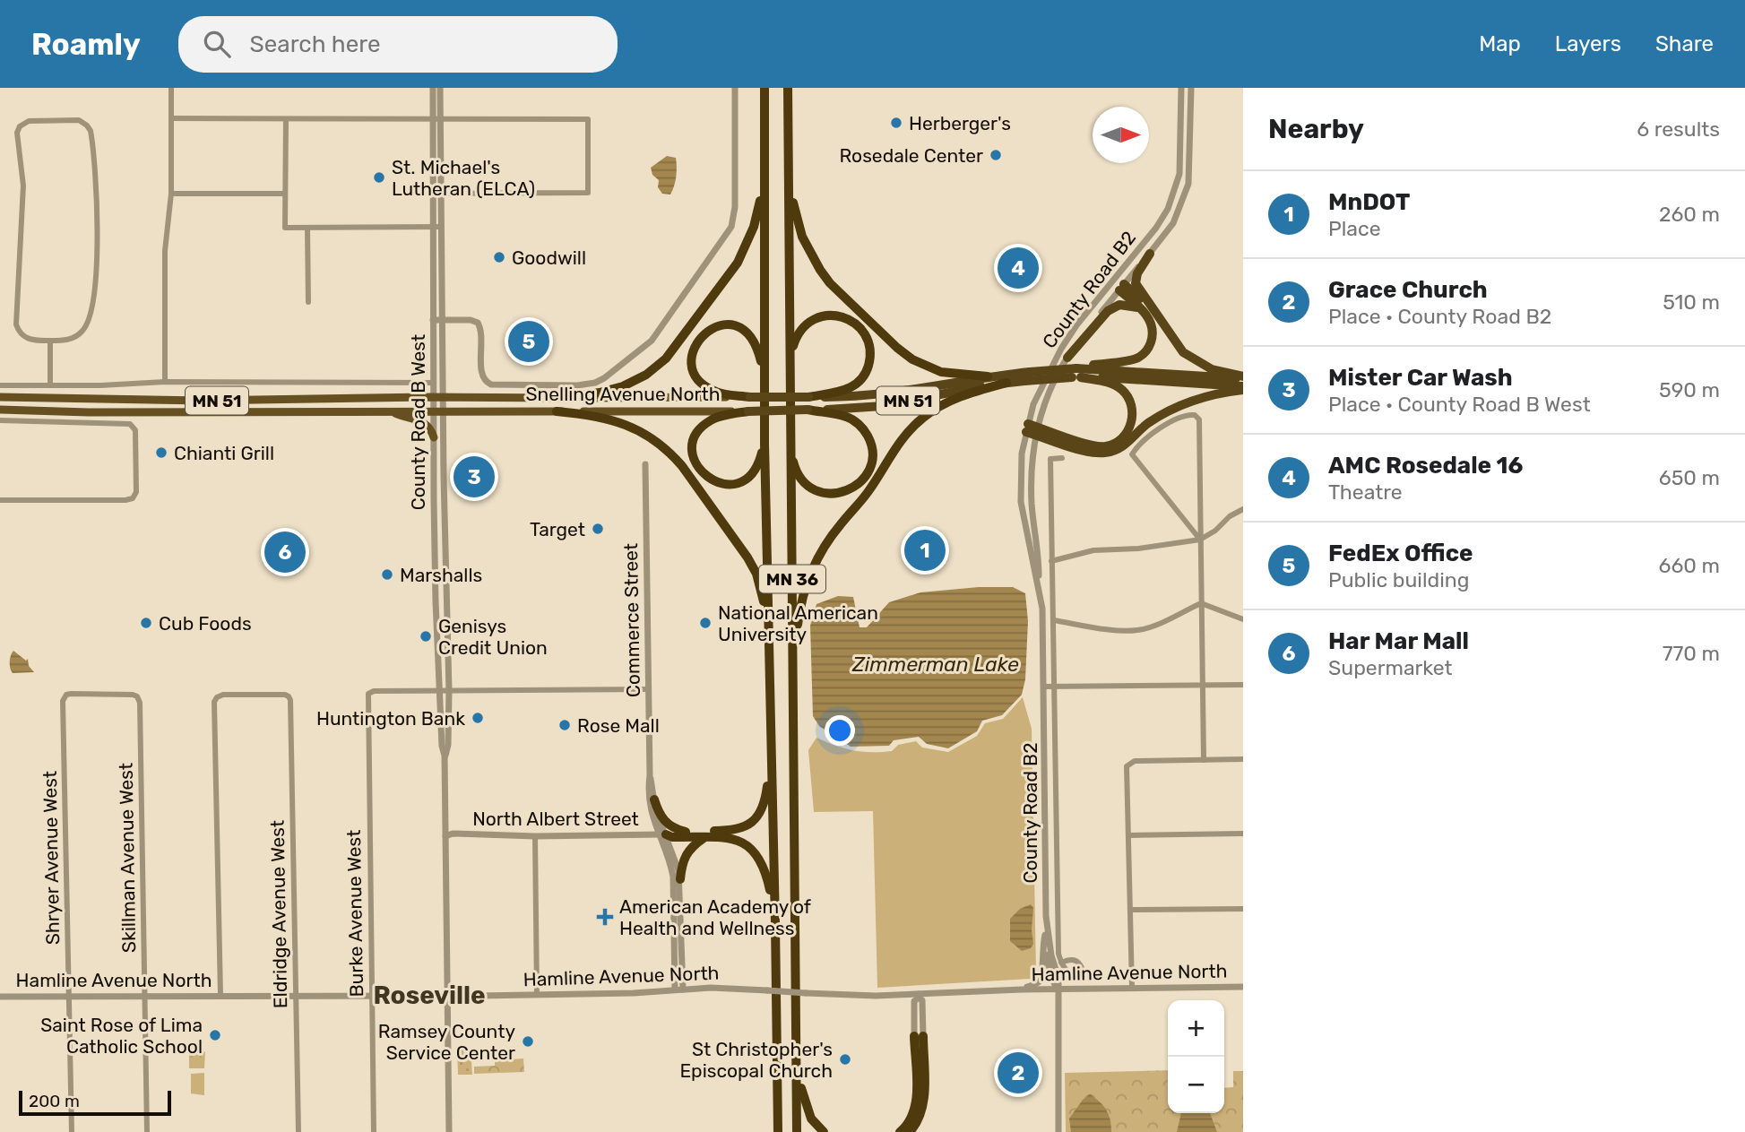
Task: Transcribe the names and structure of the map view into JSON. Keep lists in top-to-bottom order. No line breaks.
{"streets":{"highway":["Snelling Avenue North","MN 51","MN 36"],"street":["County Road B2","County Road B West","Commerce Street","North Albert Street","Shryer Avenue West","Skillman Avenue West","Burke Avenue West","Eldridge Avenue West","Hamline Avenue North"]},"crossings":[["County Road B2","Hamline Avenue North"],["Snelling Avenue North","County Road B West"],["County Road B West","North Albert Street"],["County Road B West","Burke Avenue West"],["County Road B West","Hamline Avenue North"],["Commerce Street","North Albert Street"],["Commerce Street","Hamline Avenue North"],["Shryer Avenue West","Skillman Avenue West"],["Shryer Avenue West","Hamline Avenue North"],["Skillman Avenue West","Hamline Avenue North"],["Burke Avenue West","Hamline Avenue North"],["Eldridge Avenue West","Hamline Avenue North"]],"districts":["Roseville"],"water":["Zimmerman Lake"],"places":{"other":["Herberger's","Rosedale Center","St. Michael's Lutheran (ELCA)","Goodwill","Chianti Grill","Target","Marshalls","Cub Foods","National American University","Genisys Credit Union","Huntington Bank","Rose Mall","Saint Rose of Lima Catholic School","Ramsey County Service Center","St Christopher's Episcopal Church"],"health":["American Academy of Health and Wellness"]},"scale_bar":"200 m","north":"right","page":{"header":"Roamly","search":"Search here","nav":["Map","Layers","Share"],"heading":["Nearby","6 results"],"list":[{"mark":"1","name":"MnDOT","note":"Place","value":"260 m"},{"mark":"2","name":"Grace Church","note":"Place · County Road B2","value":"510 m"},{"mark":"3","name":"Mister Car Wash","note":"Place · County Road B West","value":"590 m"},{"mark":"4","name":"AMC Rosedale 16","note":"Theatre","value":"650 m"},{"mark":"5","name":"FedEx Office","note":"Public building","value":"660 m"},{"mark":"6","name":"Har Mar Mall","note":"Supermarket","value":"770 m"}],"pins":["4","5","3","1","6","2"],"map_buttons":["+","−"],"scale":"200 m"}}
